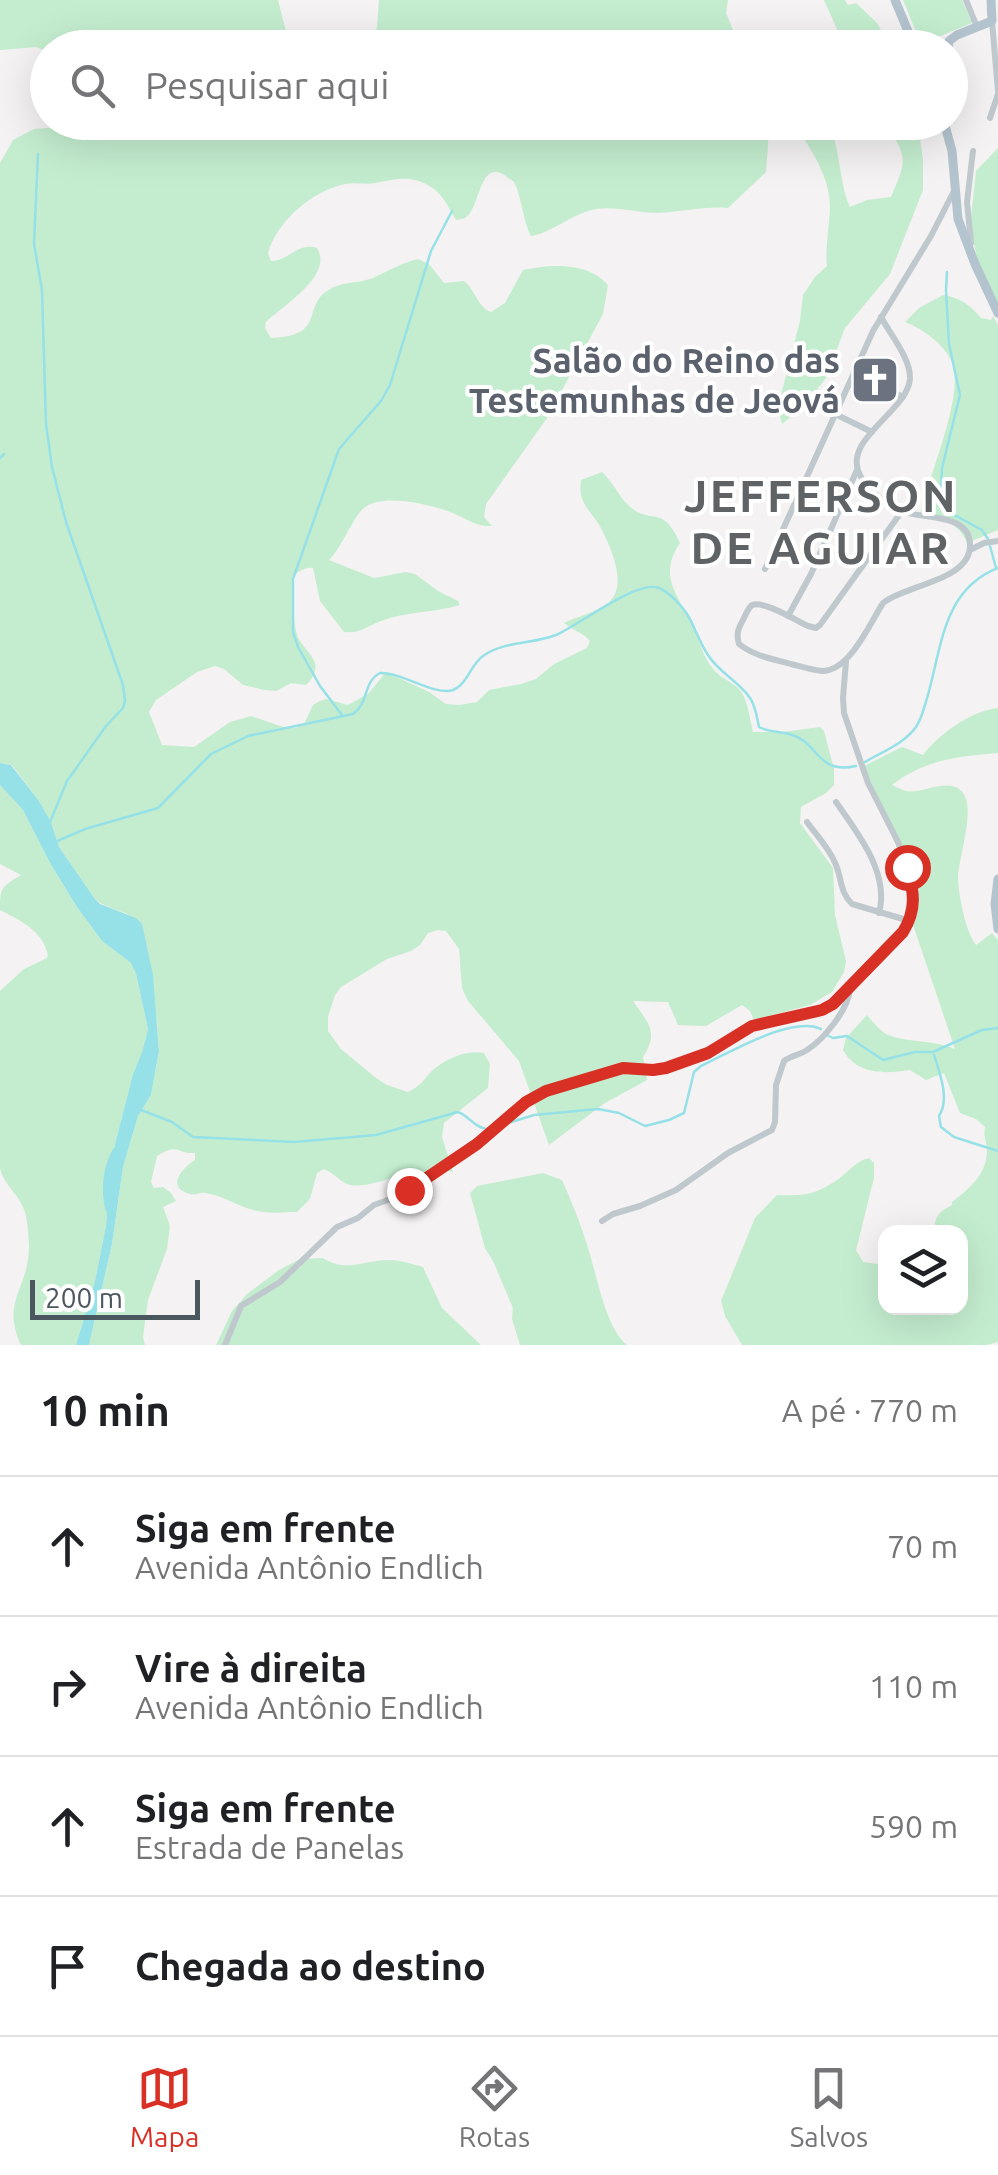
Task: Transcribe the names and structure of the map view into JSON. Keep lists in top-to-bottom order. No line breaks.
{"districts":["JEFFERSON DE AGUIAR"],"places":{"church":["Salão do Reino das Testemunhas de Jeová"]},"scale_bar":"200 m","page":{"search":"Pesquisar aqui","scale":"200 m","heading":["10 min","A pé · 770 m"],"list":[["Siga em frente","Avenida Antônio Endlich","70 m"],["Vire à direita","Avenida Antônio Endlich","110 m"],["Siga em frente","Estrada de Panelas","590 m"],"Chegada ao destino"],"nav":["Mapa","Rotas","Salvos"]}}
